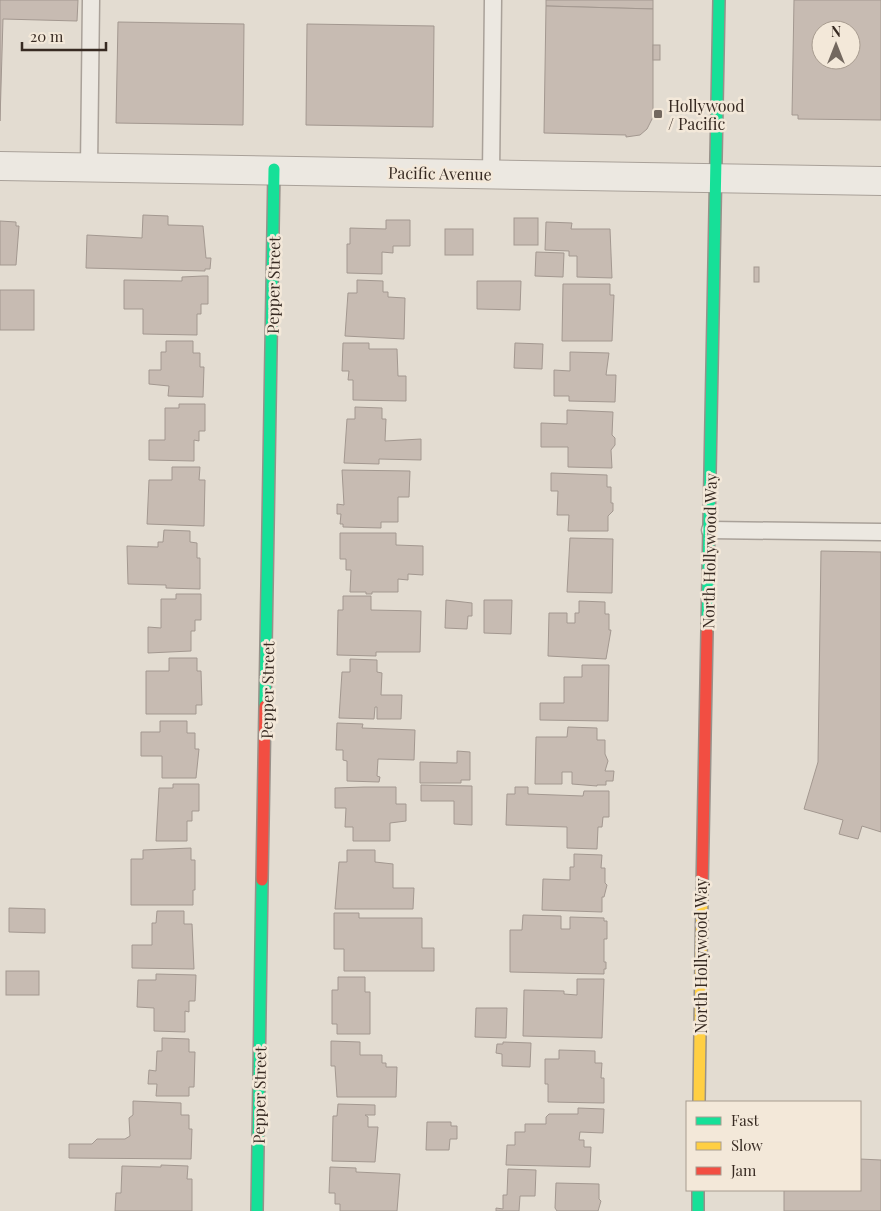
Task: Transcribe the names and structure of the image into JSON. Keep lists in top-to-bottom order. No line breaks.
{"streets":{"main road":["Pepper Street","North Hollywood Way"],"street":["Pacific Avenue"]},"crossings":[["Pacific Avenue","Pepper Street"],["Pacific Avenue","North Hollywood Way"]],"places":{"transit":["Hollywood / Pacific"]},"legend":["Fast","Slow","Jam"],"scale_bar":"20 m","north":"top"}
